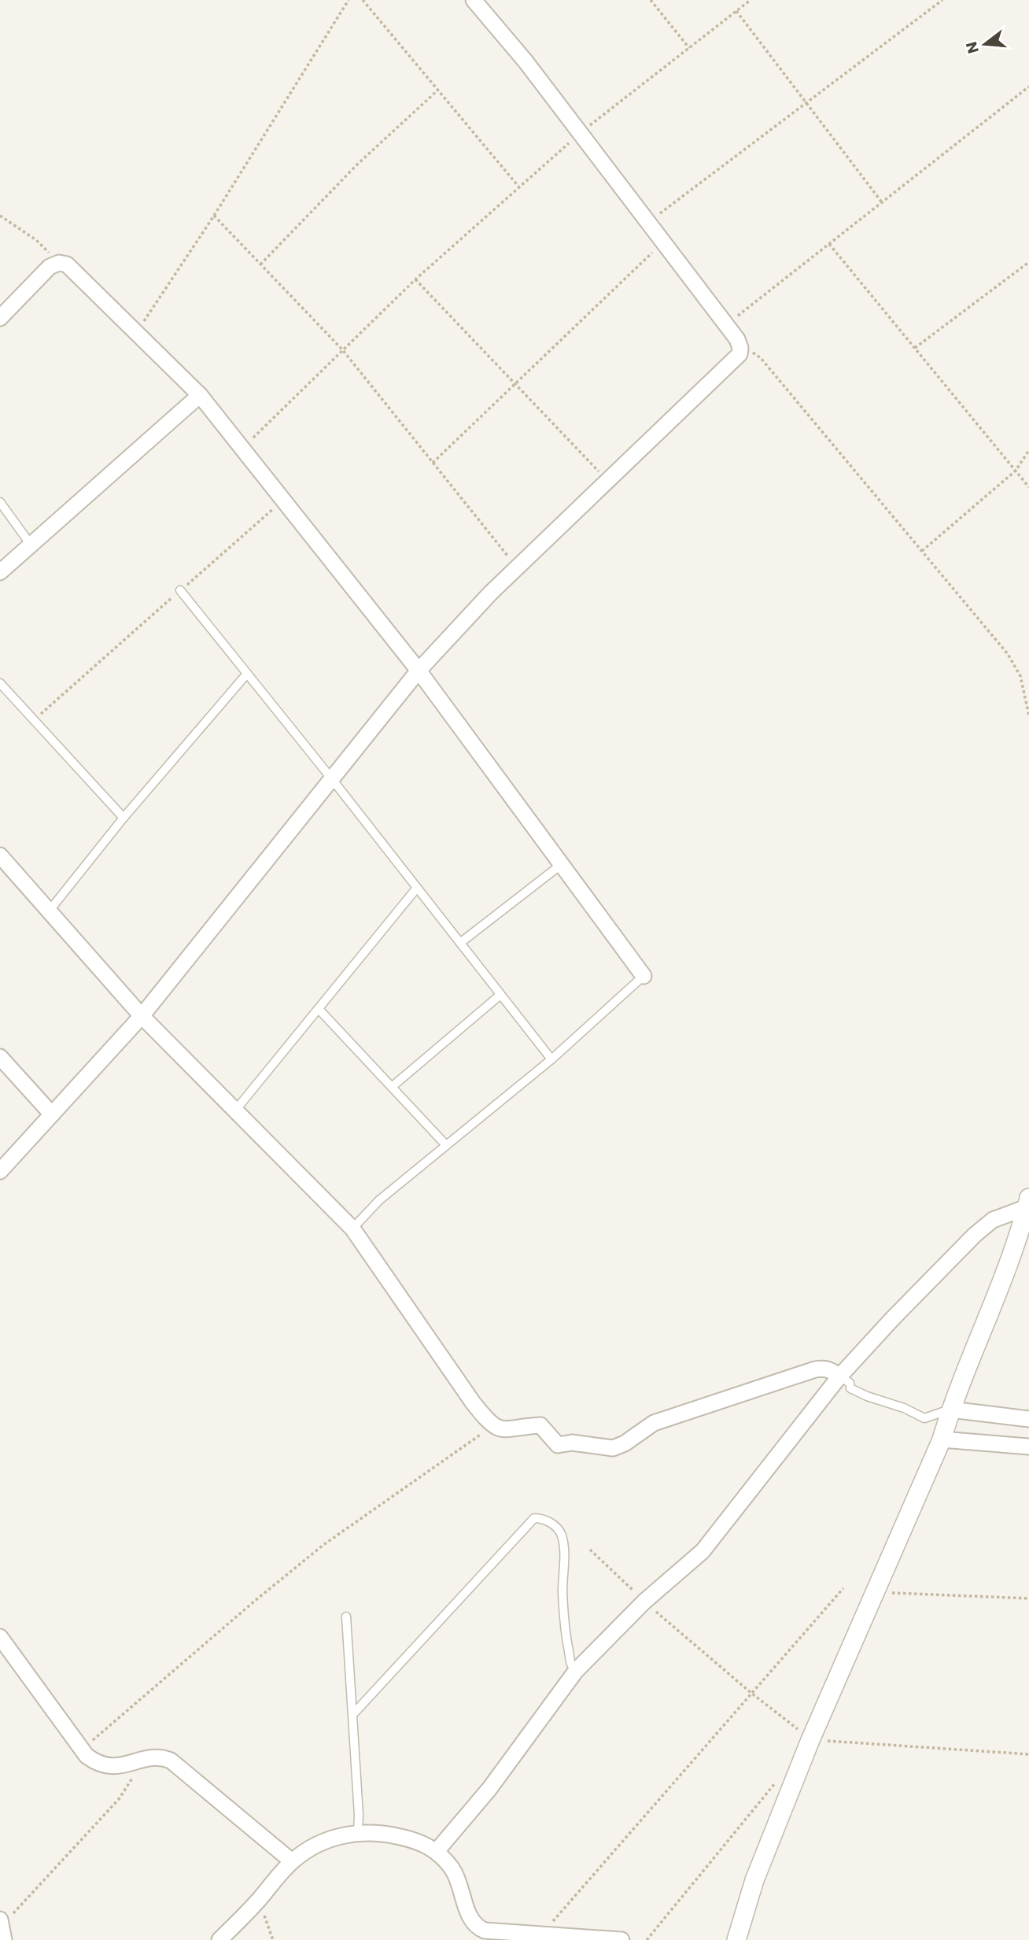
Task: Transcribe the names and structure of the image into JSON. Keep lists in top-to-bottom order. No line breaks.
{"north":"left"}
